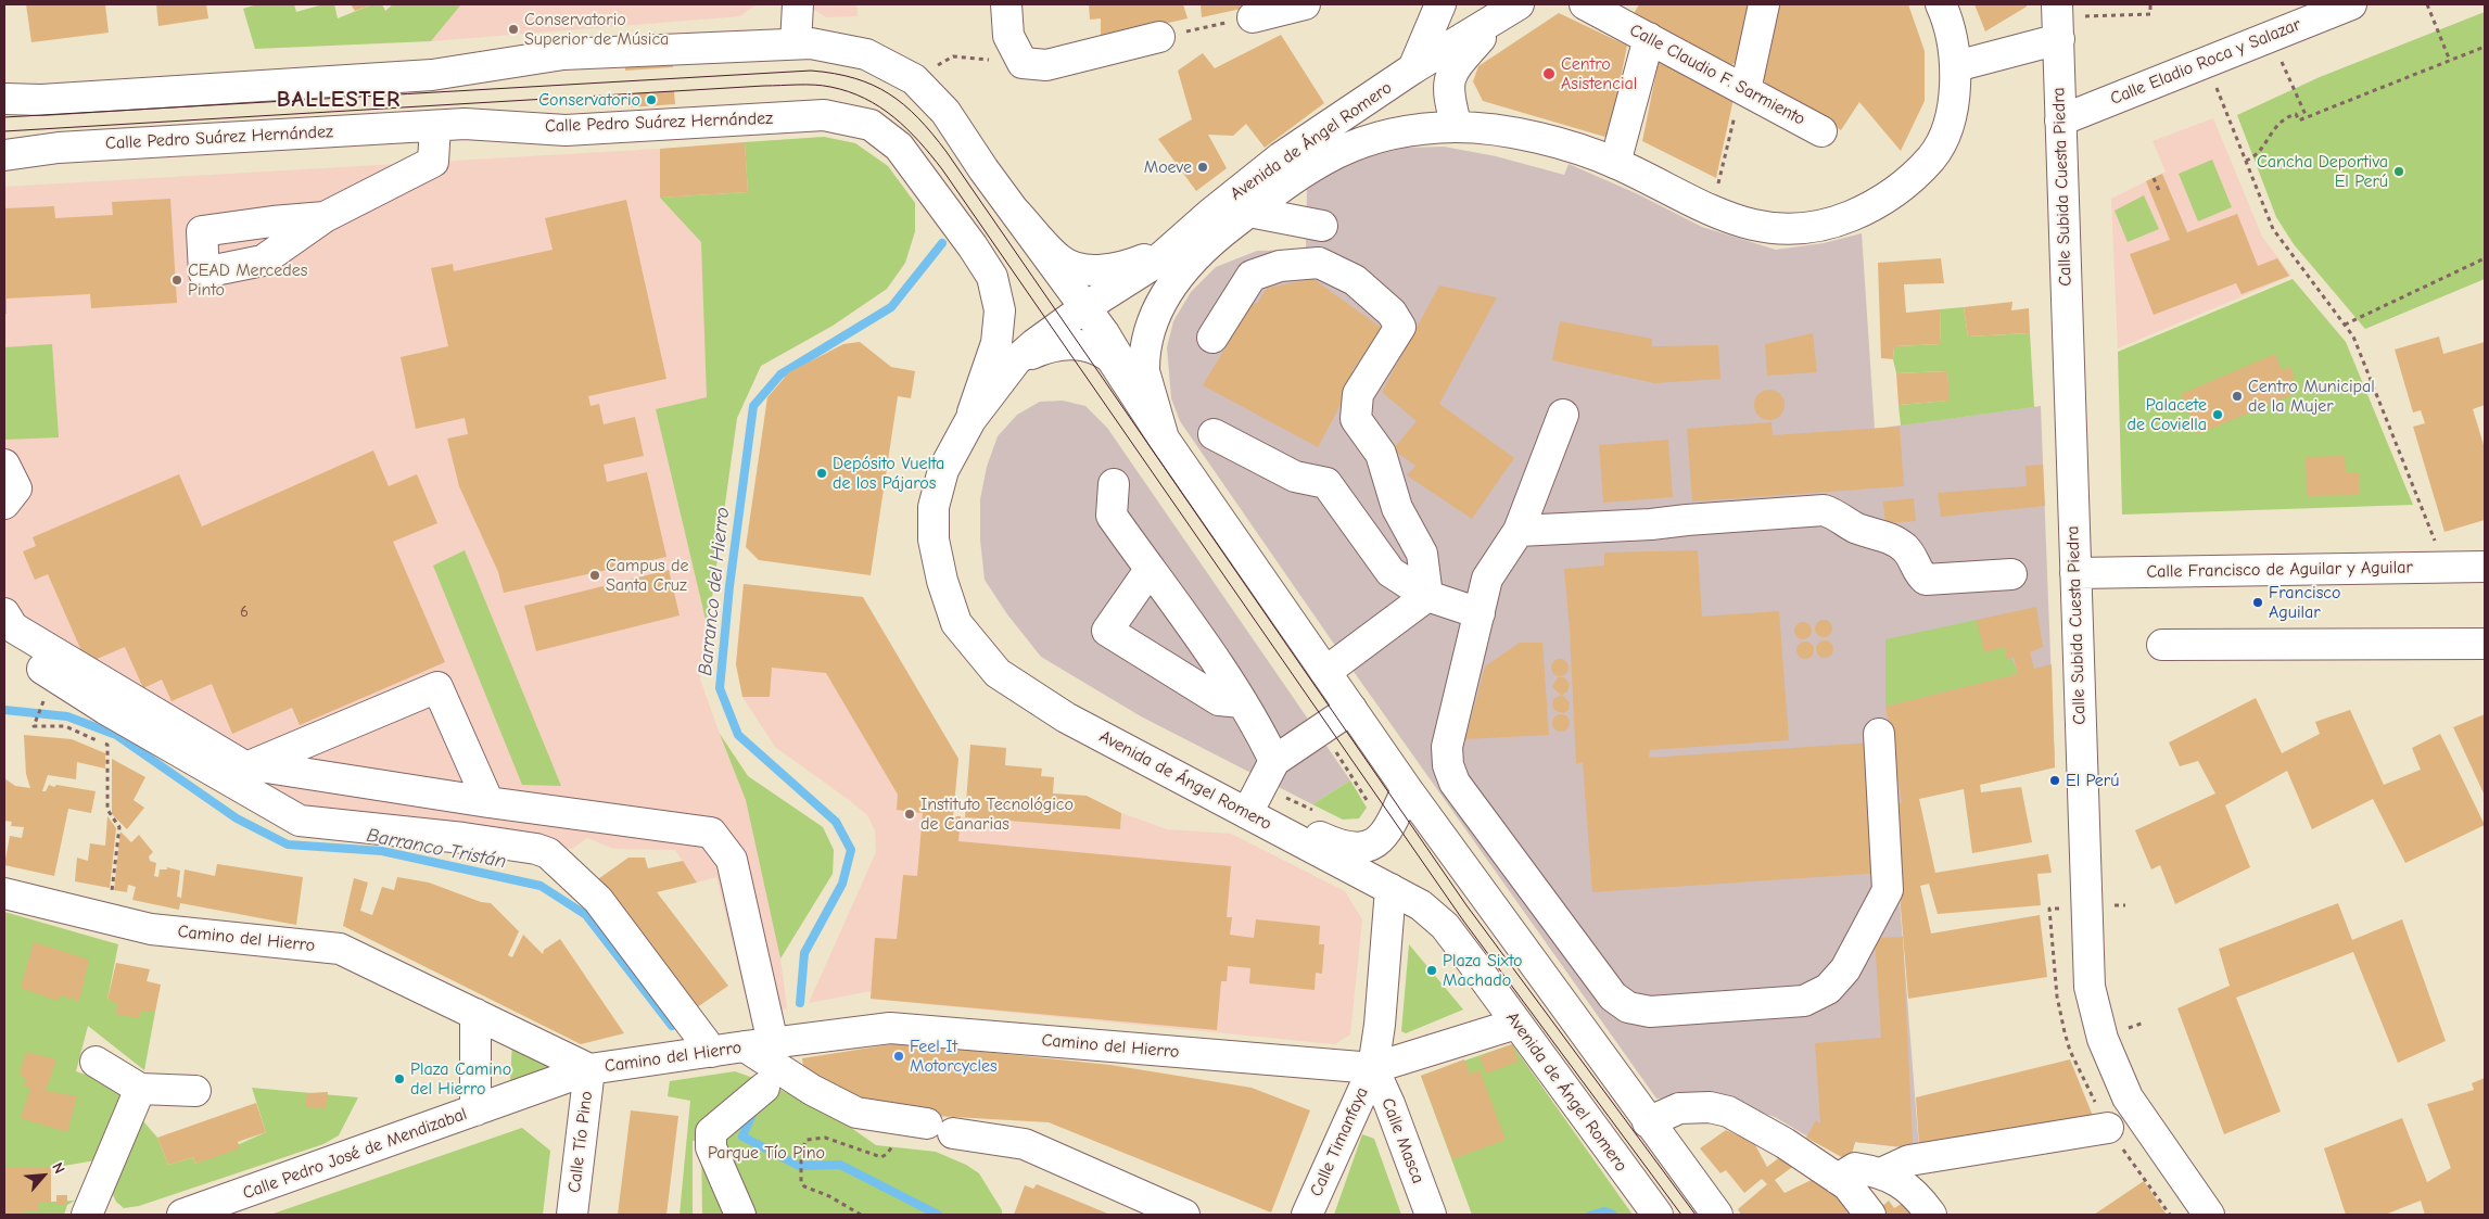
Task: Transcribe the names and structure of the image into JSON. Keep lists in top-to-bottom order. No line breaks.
{"streets":{"street":["Calle Eladio Roca y Salazar","Calle Claudio F. Sarmiento","Calle Pedro Suárez Hernández","Avenida de Ángel Romero","Calle Subida Cuesta Piedra","Calle Francisco de Aguilar y Aguilar","Camino del Hierro","Calle Masca","Calle Tío Pino","Calle Timanfaya","Calle Pedro José de Mendizabal"]},"crossings":[["Calle Eladio Roca y Salazar","Calle Subida Cuesta Piedra"],["Calle Pedro Suárez Hernández","Avenida de Ángel Romero"],["Avenida de Ángel Romero","Calle Timanfaya"],["Calle Subida Cuesta Piedra","Calle Francisco de Aguilar y Aguilar"],["Camino del Hierro","Calle Masca"],["Camino del Hierro","Calle Tío Pino"],["Camino del Hierro","Calle Timanfaya"],["Camino del Hierro","Calle Pedro José de Mendizabal"],["Calle Masca","Calle Timanfaya"],["Calle Tío Pino","Calle Pedro José de Mendizabal"]],"districts":["BALLESTER"],"water":["Barranco del Hierro","Barranco Tristán"],"parks":["Parque Tío Pino"],"places":["Conservatorio Superior de Música","Centro Asistencial","Conservatorio","Moeve","Cancha Deportiva El Perú","CEAD Mercedes Pinto","Centro Municipal de la Mujer","Palacete de Coviella","Depósito Vuelta de los Pájaros","Campus de Santa Cruz","Francisco Aguilar","El Perú","Instituto Tecnológico de Canarias","Plaza Sixto Machado","Feel It Motorcycles","Plaza Camino del Hierro"],"house_numbers":["6"],"north":"top right"}
